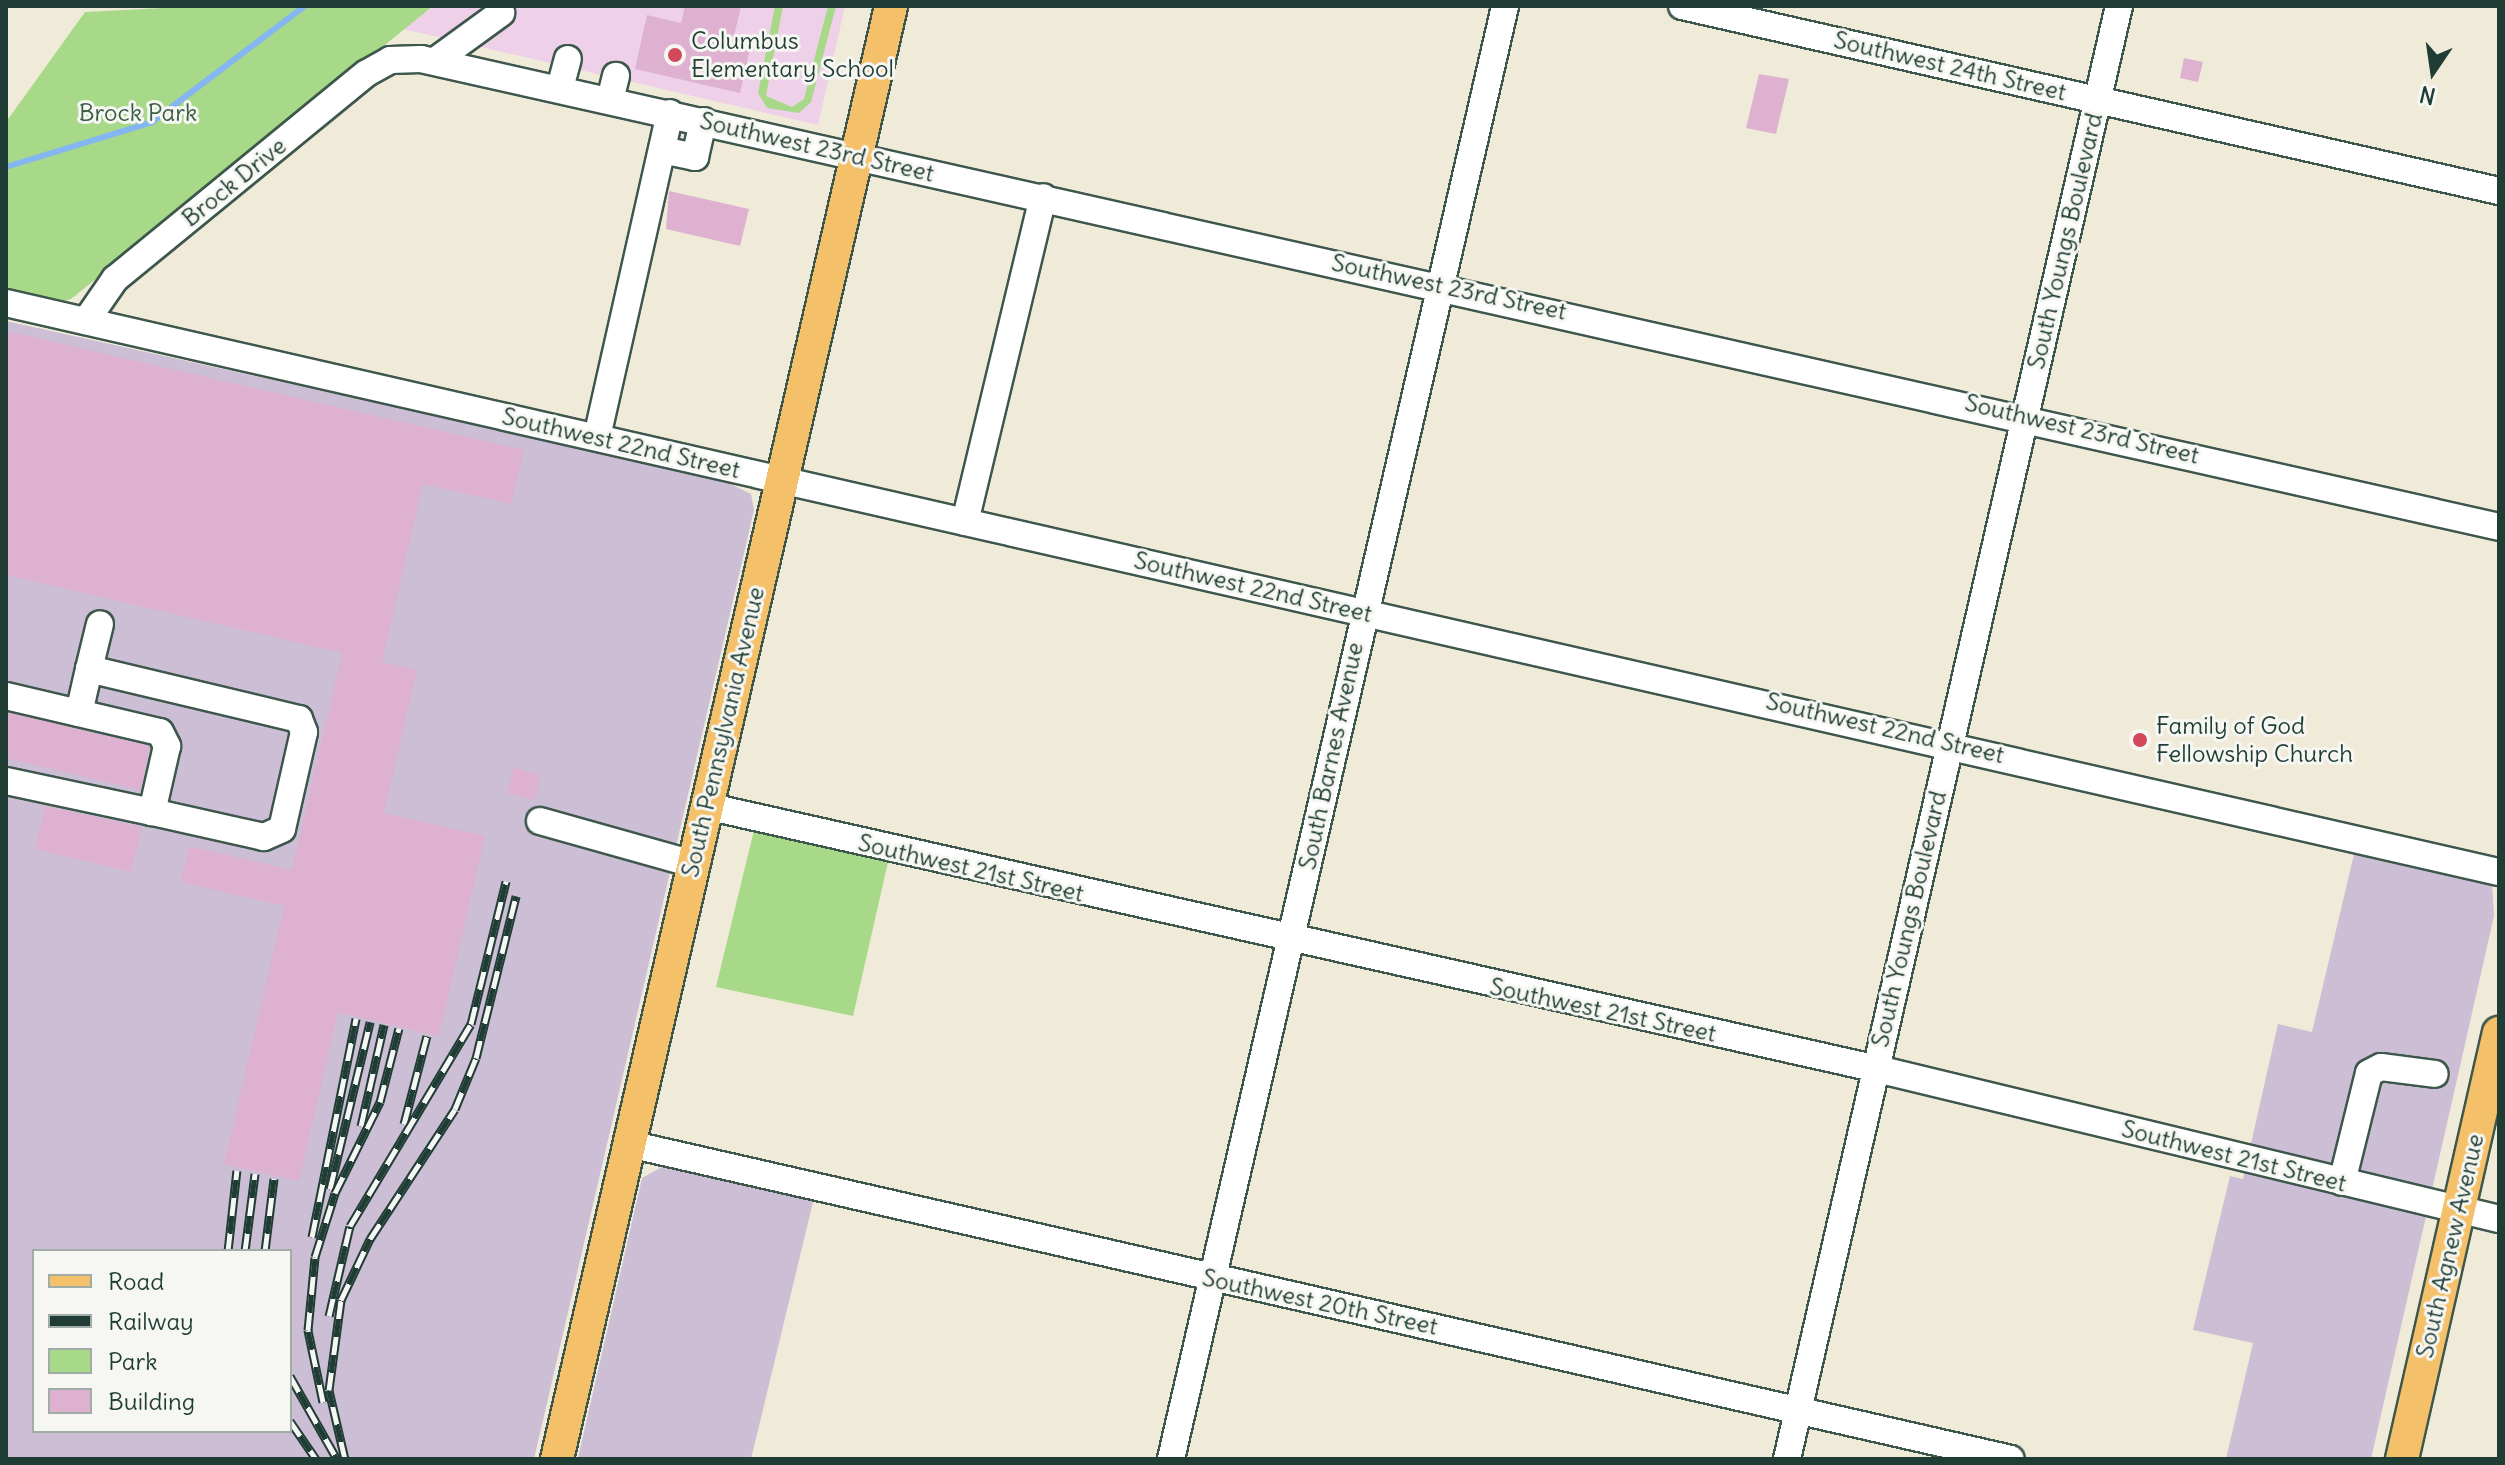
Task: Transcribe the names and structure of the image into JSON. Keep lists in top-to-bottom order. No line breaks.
{"streets":{"main road":["South Pennsylvania Avenue","South Agnew Avenue"],"street":["Southwest 24th Street","Southwest 23rd Street","Brock Drive","South Youngs Boulevard","Southwest 22nd Street","South Barnes Avenue","Southwest 21st Street","Southwest 20th Street"]},"crossings":[["Southwest 24th Street","South Youngs Boulevard"],["Southwest 23rd Street","Brock Drive"],["Southwest 23rd Street","South Youngs Boulevard"],["Southwest 23rd Street","South Pennsylvania Avenue"],["Southwest 23rd Street","South Barnes Avenue"],["Brock Drive","Southwest 22nd Street"],["South Youngs Boulevard","Southwest 22nd Street"],["South Youngs Boulevard","Southwest 21st Street"],["South Youngs Boulevard","Southwest 20th Street"],["Southwest 22nd Street","South Pennsylvania Avenue"],["Southwest 22nd Street","South Barnes Avenue"],["South Pennsylvania Avenue","Southwest 21st Street"],["South Pennsylvania Avenue","Southwest 20th Street"],["South Barnes Avenue","Southwest 21st Street"],["South Barnes Avenue","Southwest 20th Street"],["Southwest 21st Street","South Agnew Avenue"]],"parks":["Brock Park"],"places":["Columbus Elementary School","Family of God Fellowship Church"],"legend":["Road","Railway","Park","Building"],"north":"bottom"}
